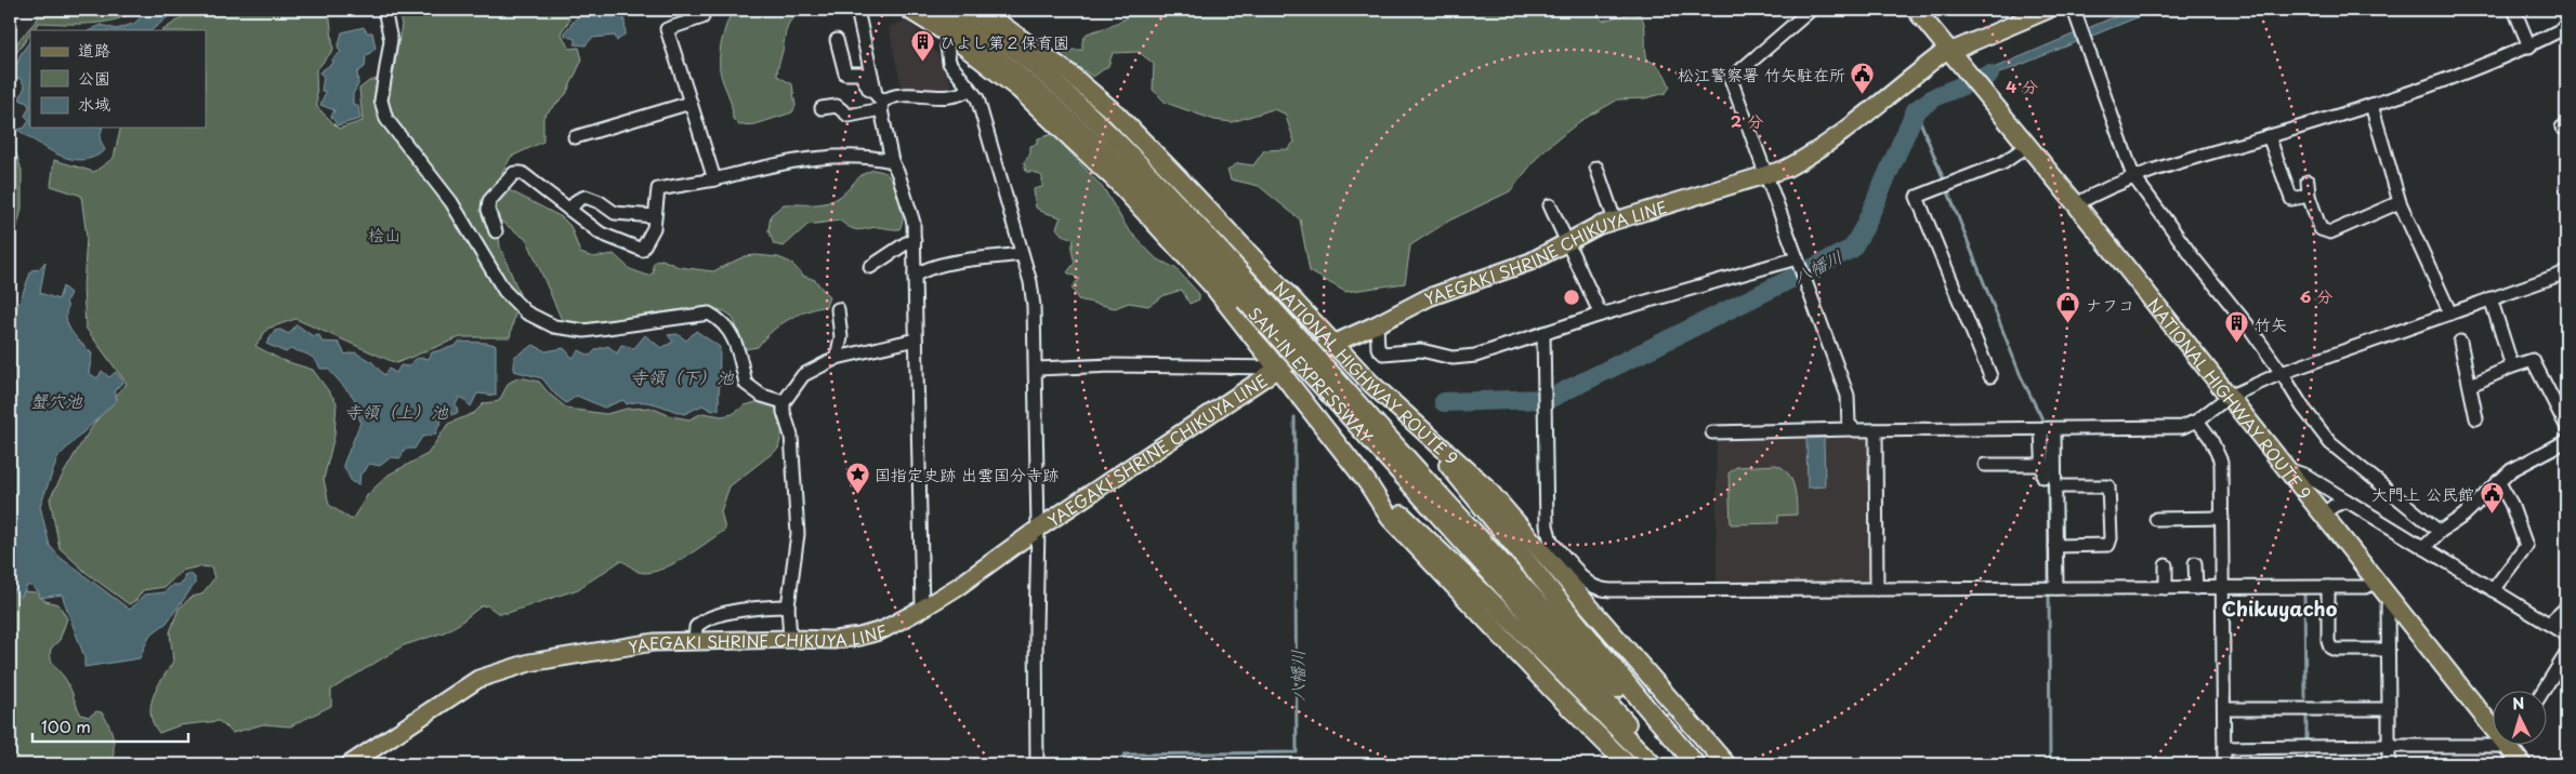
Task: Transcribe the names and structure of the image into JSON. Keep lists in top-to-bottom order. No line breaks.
{"streets":{"highway":["NATIONAL HIGHWAY ROUTE 9","SAN-IN EXPRESSWAY"],"main road":["YAEGAKI SHRINE CHIKUYA LINE"]},"crossings":[["YAEGAKI SHRINE CHIKUYA LINE","NATIONAL HIGHWAY ROUTE 9"]],"districts":["Chikuyacho"],"water":["八幡川","寺領（下）池","蟹穴池","寺領（上）池"],"parks":["桧山"],"places":{"building":["ひよし第２保育園","竹矢"],"public building":["松江警察署 竹矢駐在所","大門上 公民館"],"shop":["ナフコ"],"place":["国指定史跡 出雲国分寺跡"]},"legend":["道路","公園","水域"],"scale_bar":"100 m","north":"top","rings":["4 分","2 分","6 分"]}
